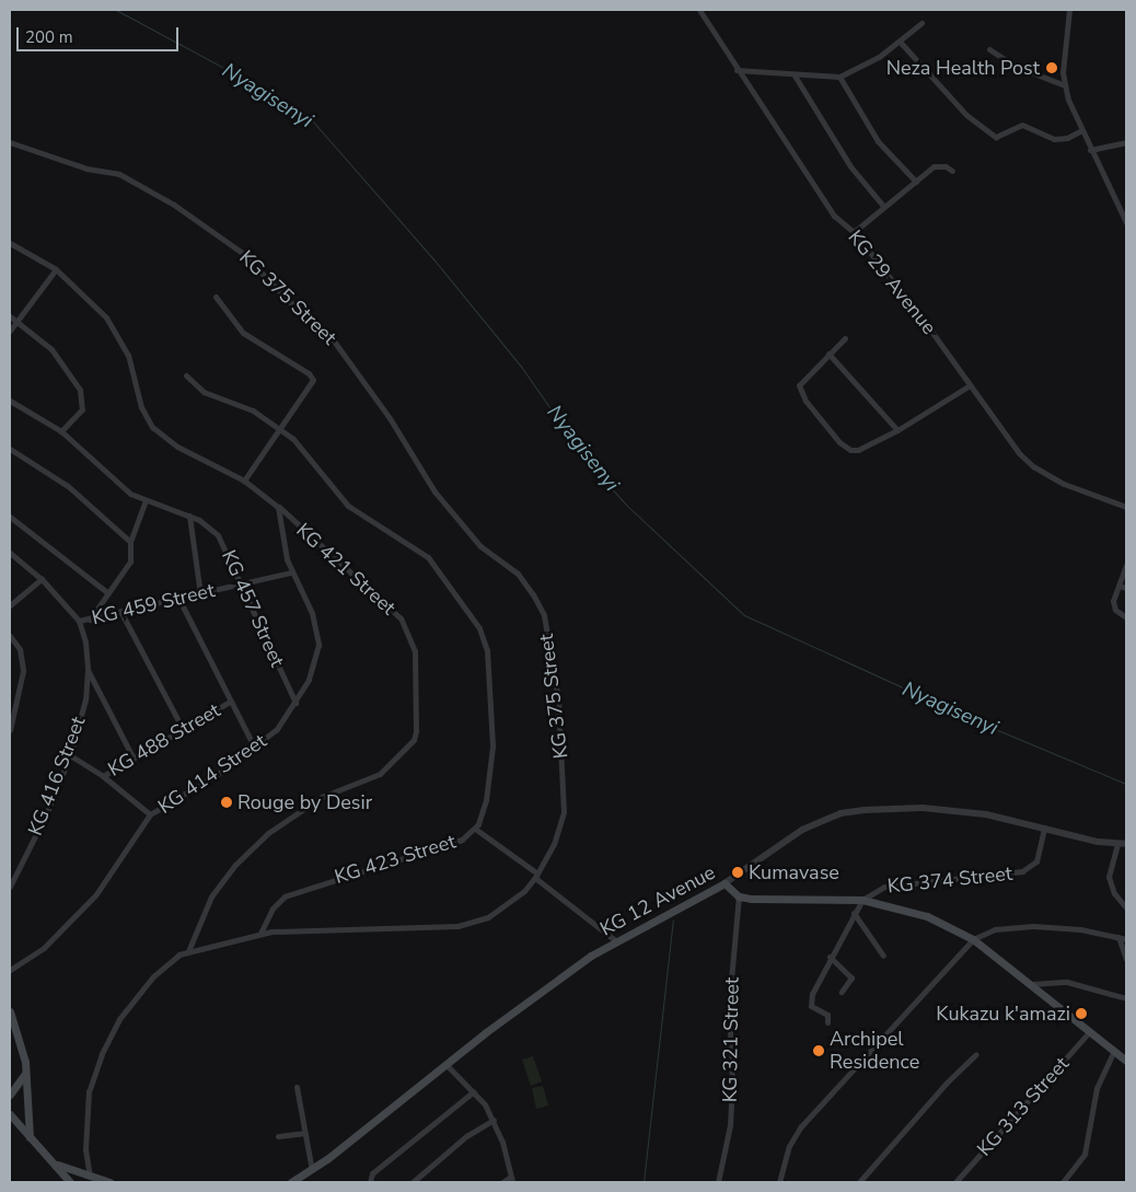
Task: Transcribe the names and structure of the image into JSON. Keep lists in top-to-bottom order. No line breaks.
{"streets":{"main road":["KG 12 Avenue"],"street":["KG 29 Avenue","KG 375 Street","KG 421 Street","KG 459 Street","KG 457 Street","KG 488 Street","KG 414 Street","KG 416 Street","KG 423 Street","KG 374 Street","KG 321 Street","KG 313 Street"]},"crossings":[["KG 375 Street","KG 421 Street"],["KG 375 Street","KG 423 Street"],["KG 421 Street","KG 414 Street"],["KG 459 Street","KG 457 Street"],["KG 459 Street","KG 414 Street"],["KG 459 Street","KG 416 Street"],["KG 457 Street","KG 414 Street"],["KG 488 Street","KG 416 Street"],["KG 374 Street","KG 12 Avenue"]],"water":["Nyagisenyi"],"places":["Neza Health Post","Rouge by Desir","Kumavase","Kukazu k'amazi","Archipel Residence"],"scale_bar":"200 m"}
